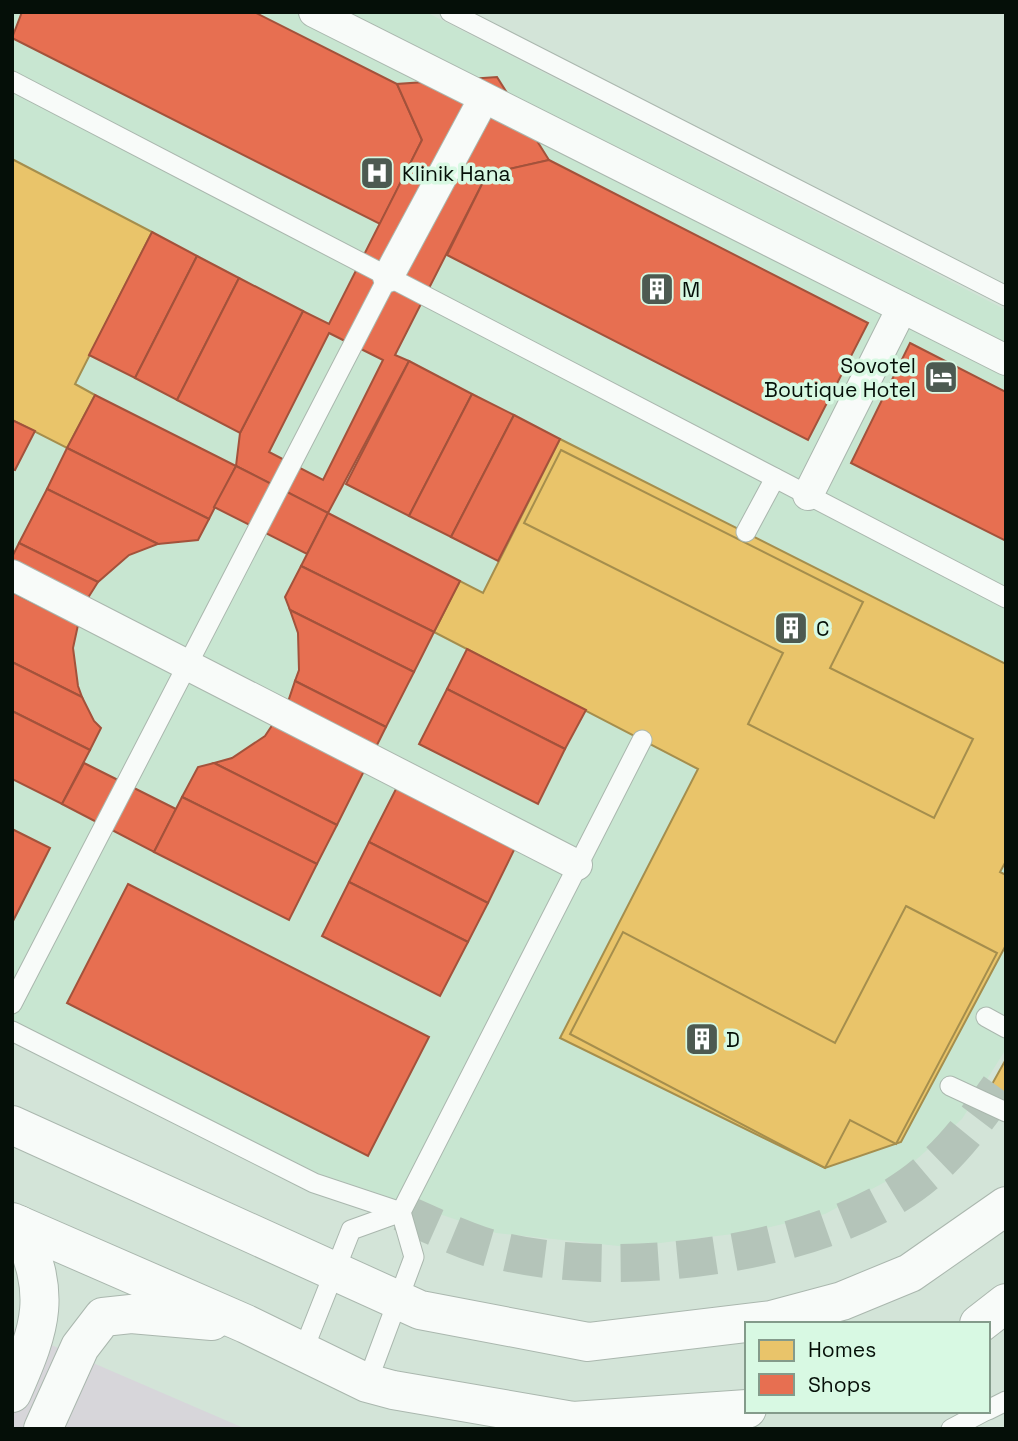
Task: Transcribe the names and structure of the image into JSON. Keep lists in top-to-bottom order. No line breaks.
{"places":{"hospital":["Klinik Hana"],"building":["M","C","D"],"hotel":["Sovotel Boutique Hotel"]},"legend":["Homes","Shops"]}
